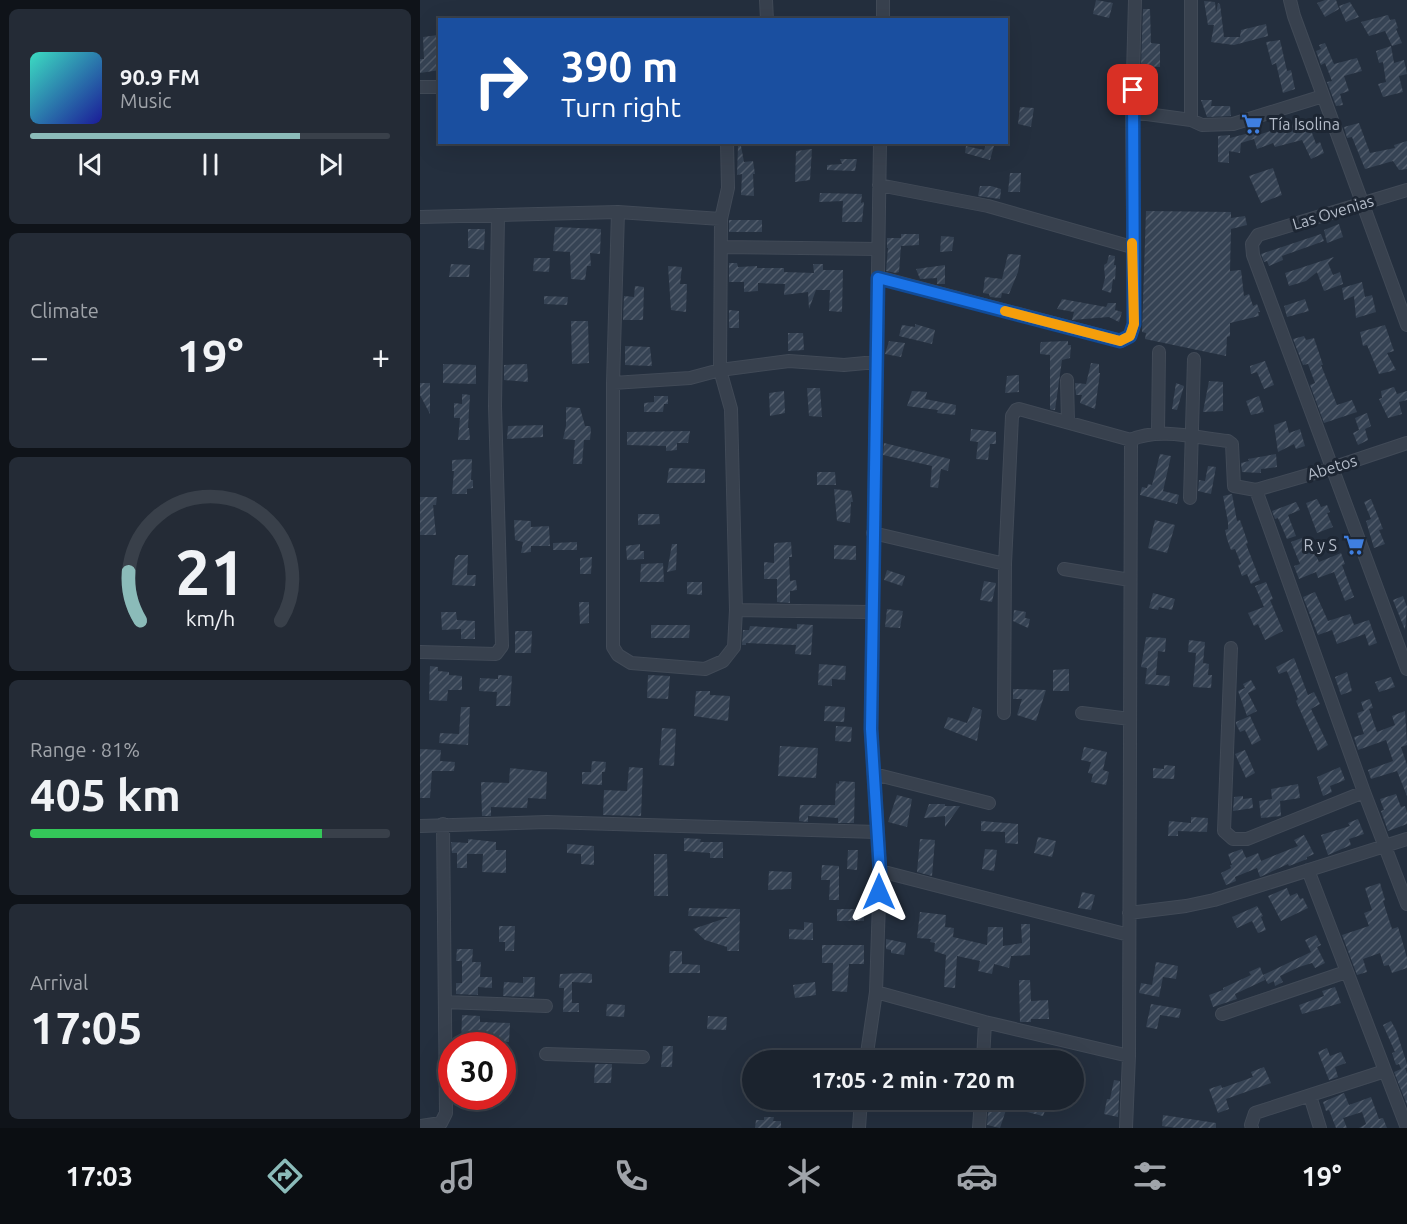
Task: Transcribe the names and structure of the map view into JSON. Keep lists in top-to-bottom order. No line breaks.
{"streets":{"street":["Las Ovenias","Abetos"]},"crossings":[["Las Ovenias","Abetos"]],"places":{"supermarket":["Tía Isolina","R y S"]},"page":{"turn":["390 m","Turn right"],"song":["90.9 FM","Music"],"tile":["Climate",["Range · 81%","405 km"],["Arrival","17:05"]],"heat":["−","19°","+"],"limit":"30","trip":"17:05 · 2 min · 720 m","tabs":["17:03","19°"],"gauge":["21","km/h"]}}
